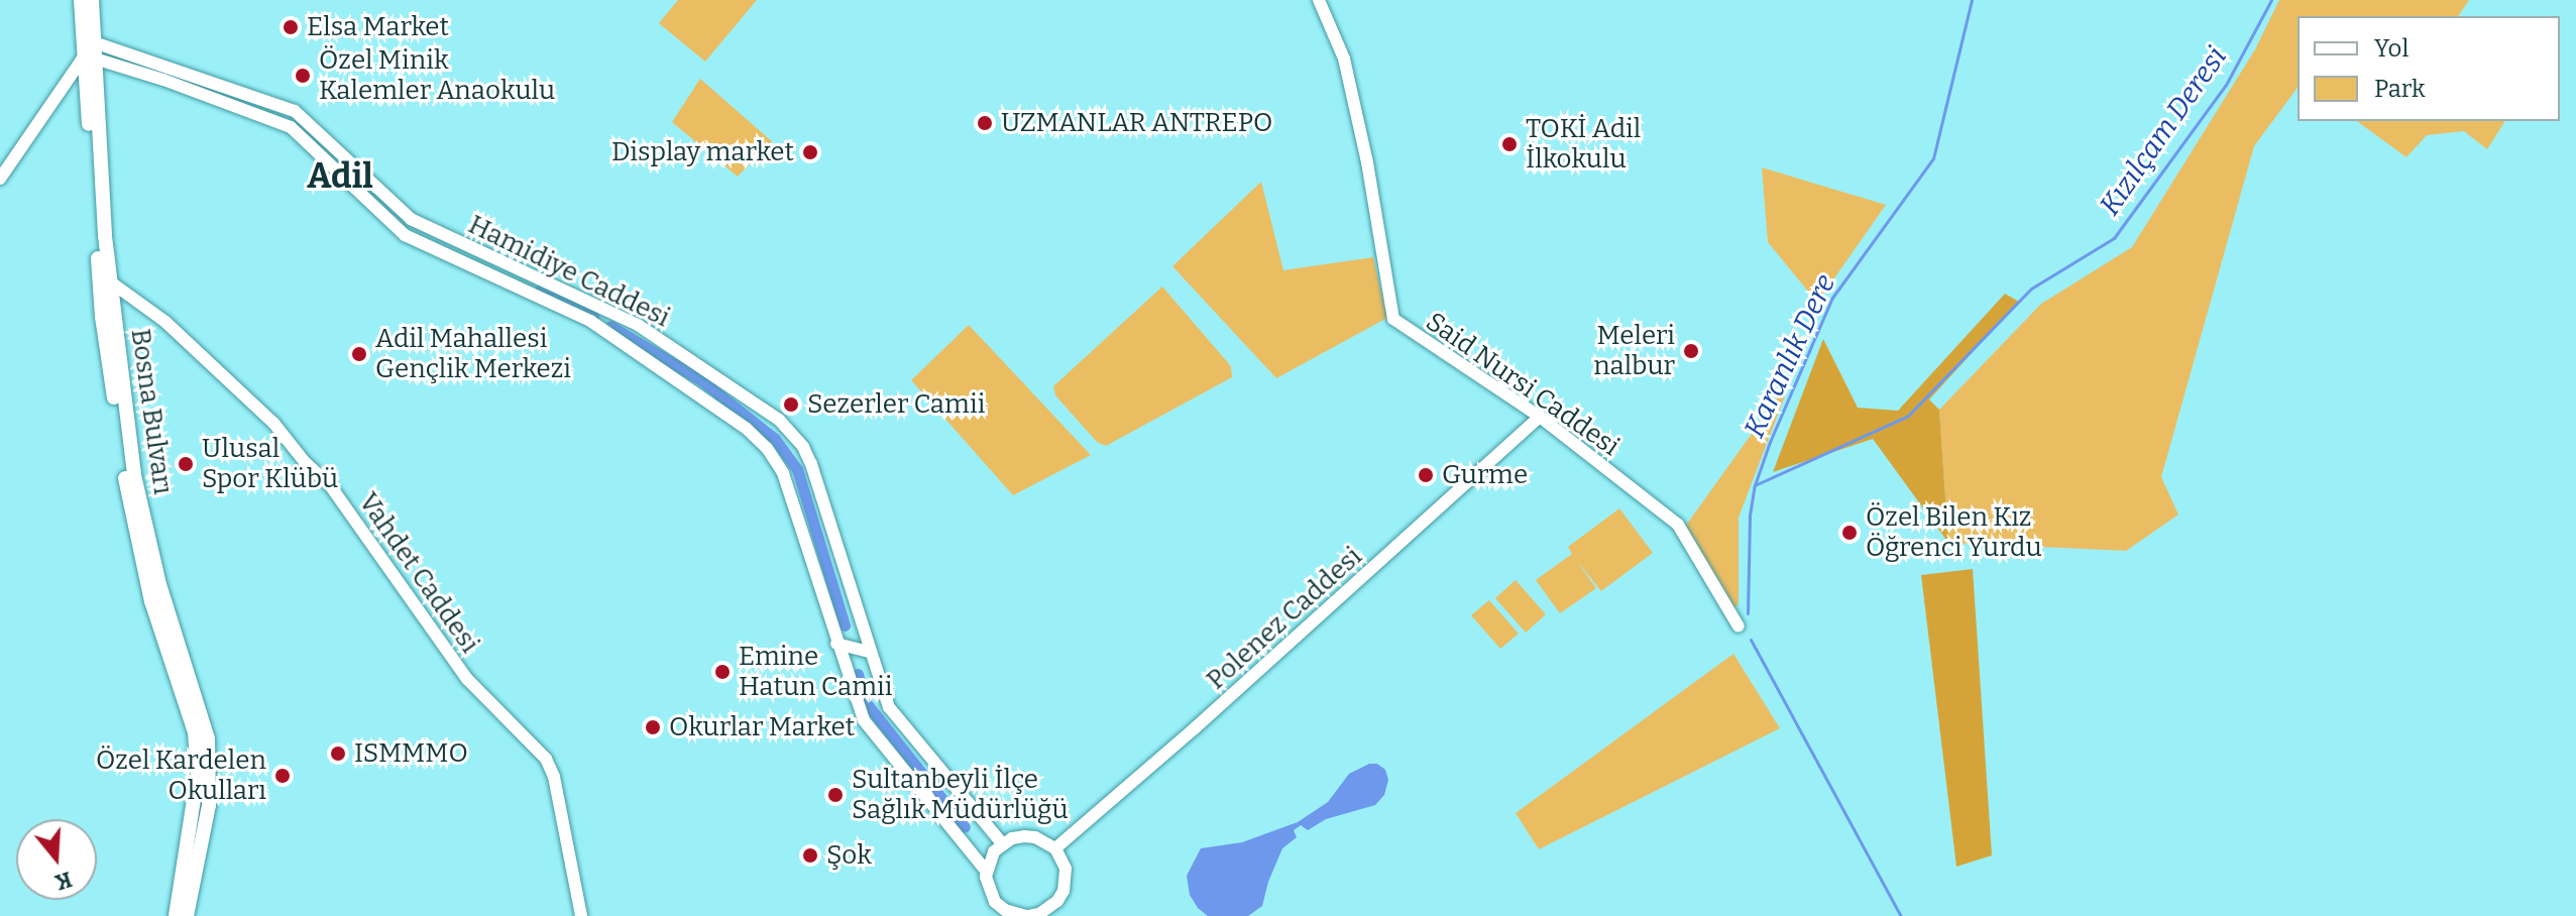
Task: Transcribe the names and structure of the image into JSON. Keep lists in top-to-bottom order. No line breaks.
{"streets":{"main road":["Bosna Bulvarı"],"street":["Hamidiye Caddesi","Said Nursi Caddesi","Vahdet Caddesi","Polenez Caddesi"]},"crossings":[["Hamidiye Caddesi","Bosna Bulvarı"],["Hamidiye Caddesi","Polenez Caddesi"],["Said Nursi Caddesi","Polenez Caddesi"],["Bosna Bulvarı","Vahdet Caddesi"]],"districts":["Adil"],"water":["Kızılçam Deresi","Karanlık Dere"],"places":["Elsa Market","Özel Minik Kalemler Anaokulu","UZMANLAR ANTREPO","TOKİ Adil İlkokulu","Display market","Meleri nalbur","Adil Mahallesi Gençlik Merkezi","Sezerler Camii","Ulusal Spor Klübü","Gurme","Özel Bilen Kız Öğrenci Yurdu","Emine Hatun Camii","Okurlar Market","ISMMMO","Özel Kardelen Okulları","Sultanbeyli İlçe Sağlık Müdürlüğü","Şok"],"legend":["Yol","Park"],"north":"bottom"}
